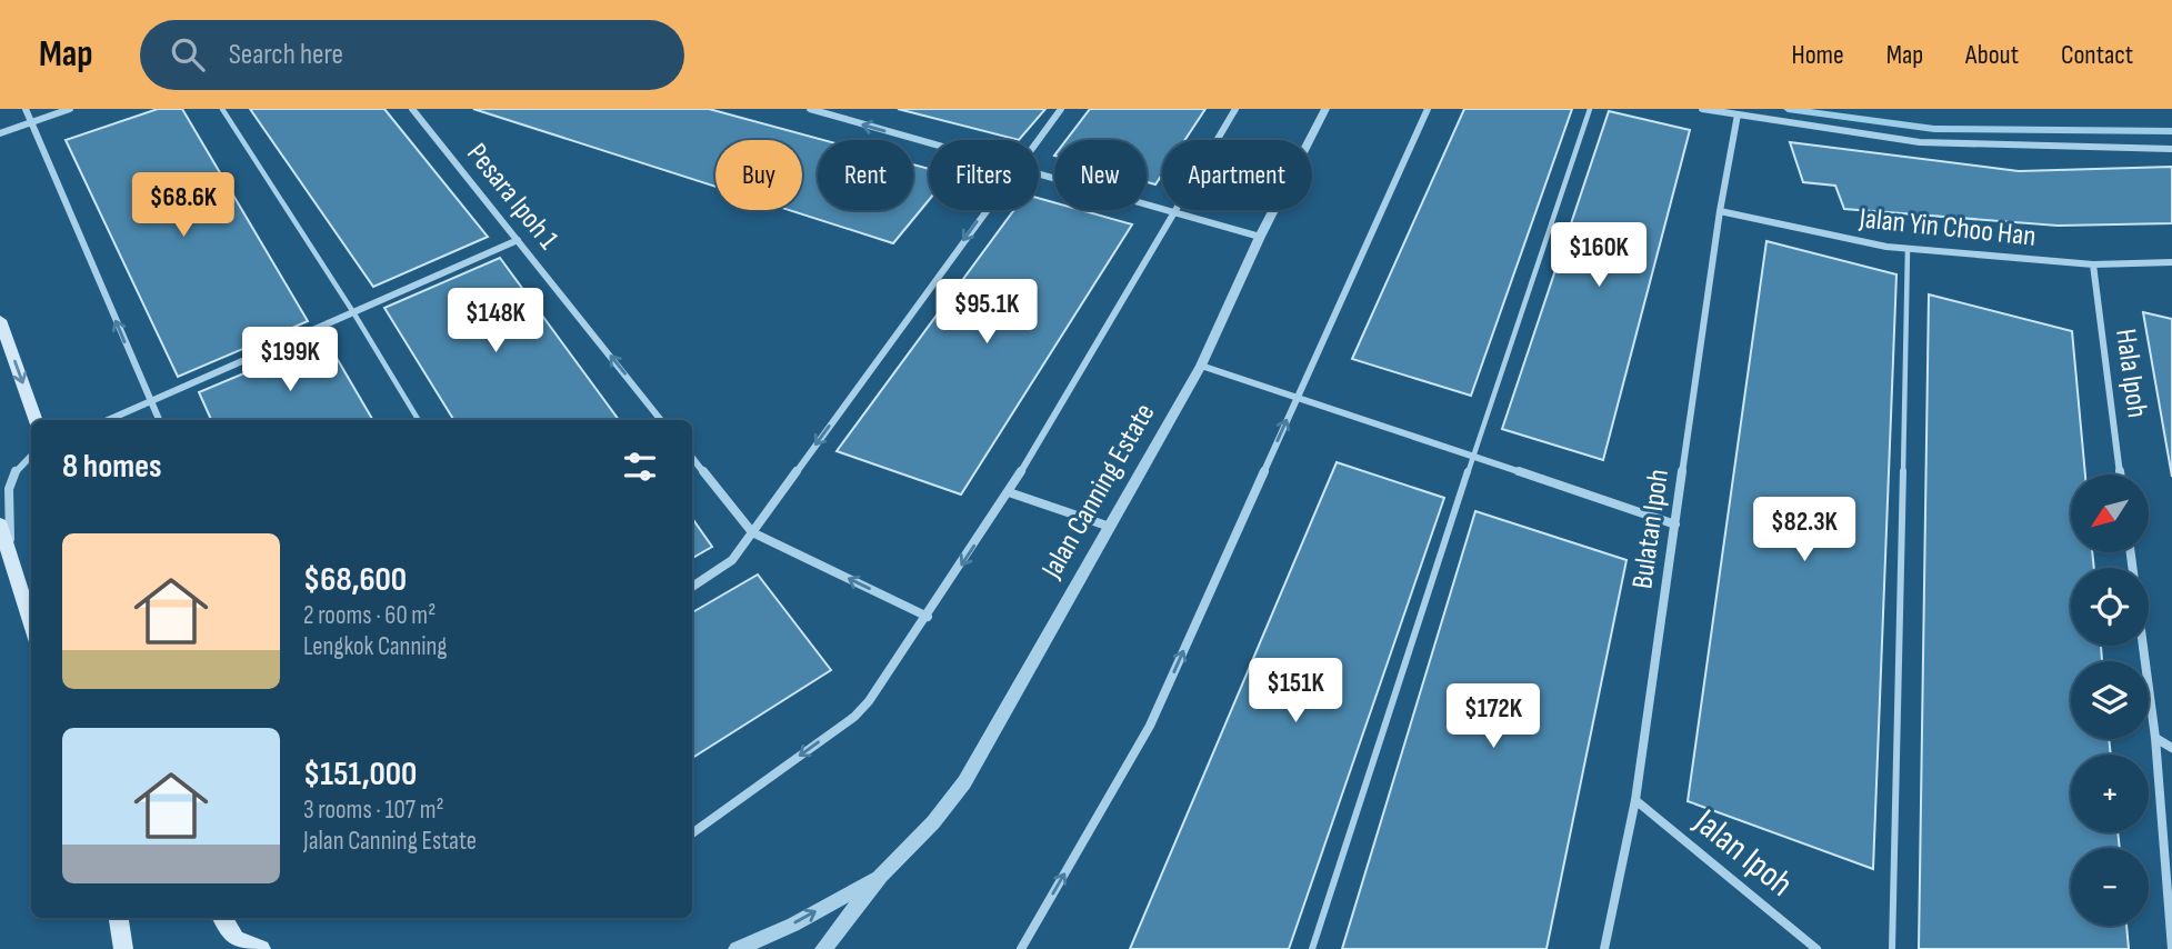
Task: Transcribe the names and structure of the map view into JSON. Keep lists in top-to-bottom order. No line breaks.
{"streets":{"street":["Pesara Ipoh 1","Jalan Yin Choo Han","Hala Ipoh","Jalan Canning Estate","Bulatan Ipoh","Jalan Ipoh"]},"crossings":[["Jalan Yin Choo Han","Hala Ipoh"],["Jalan Yin Choo Han","Bulatan Ipoh"],["Bulatan Ipoh","Jalan Ipoh"]],"one_way":["Pesara Ipoh 1"],"north":"bottom left","page":{"header":"Map","search":"Search here","nav":["Home","Map","About","Contact"],"chip":["Buy","Rent","Filters","New","Apartment"],"price":["$68.6K","$160K","$95.1K","$148K","$199K","$82.3K","$151K","$172K"],"heading":"8 homes","map_buttons":["+","−"],"list":[{"name":"$68,600","note":"2 rooms · 60 m² · Lengkok Canning"},{"name":"$151,000","note":"3 rooms · 107 m² · Jalan Canning Estate"}]}}
